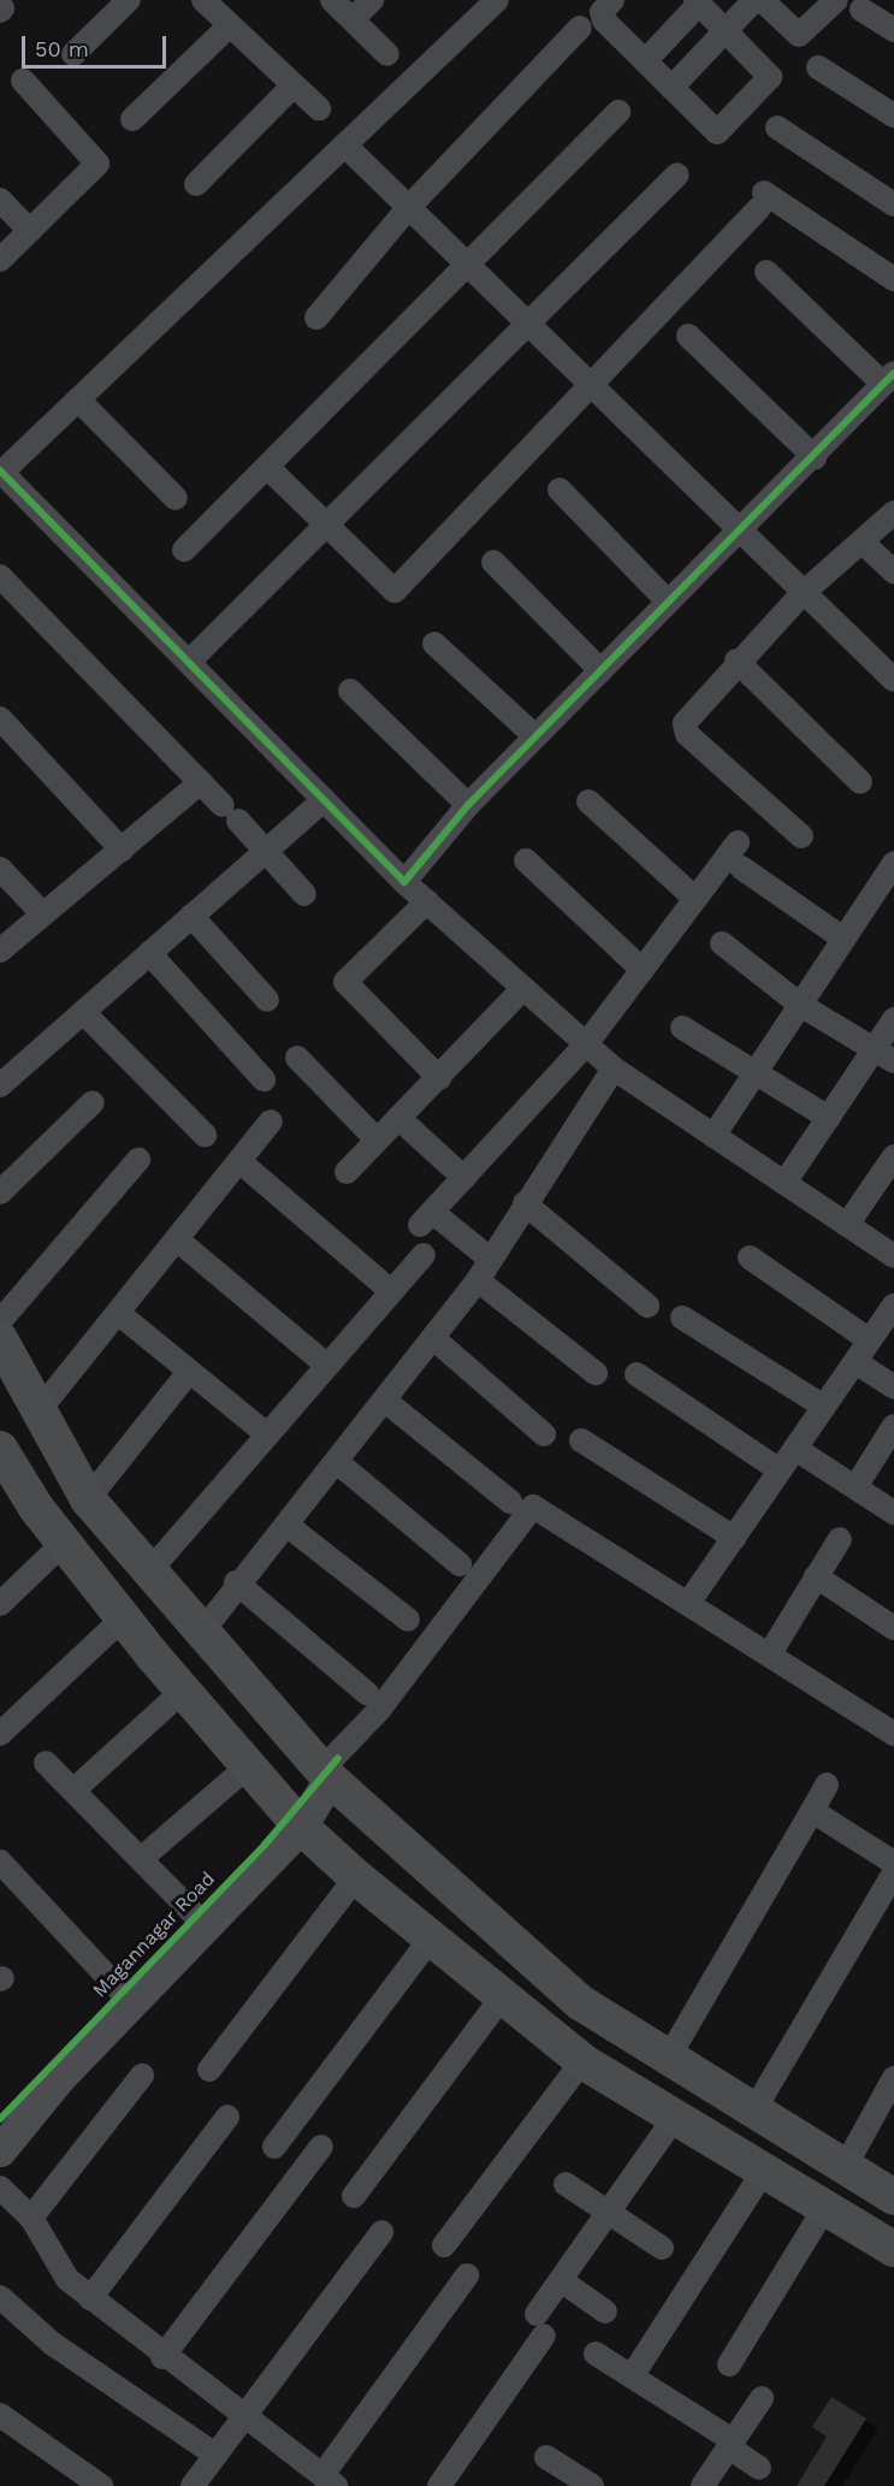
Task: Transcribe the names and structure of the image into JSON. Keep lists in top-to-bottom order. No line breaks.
{"streets":{"street":["Magannagar Road"]},"scale_bar":"50 m"}
